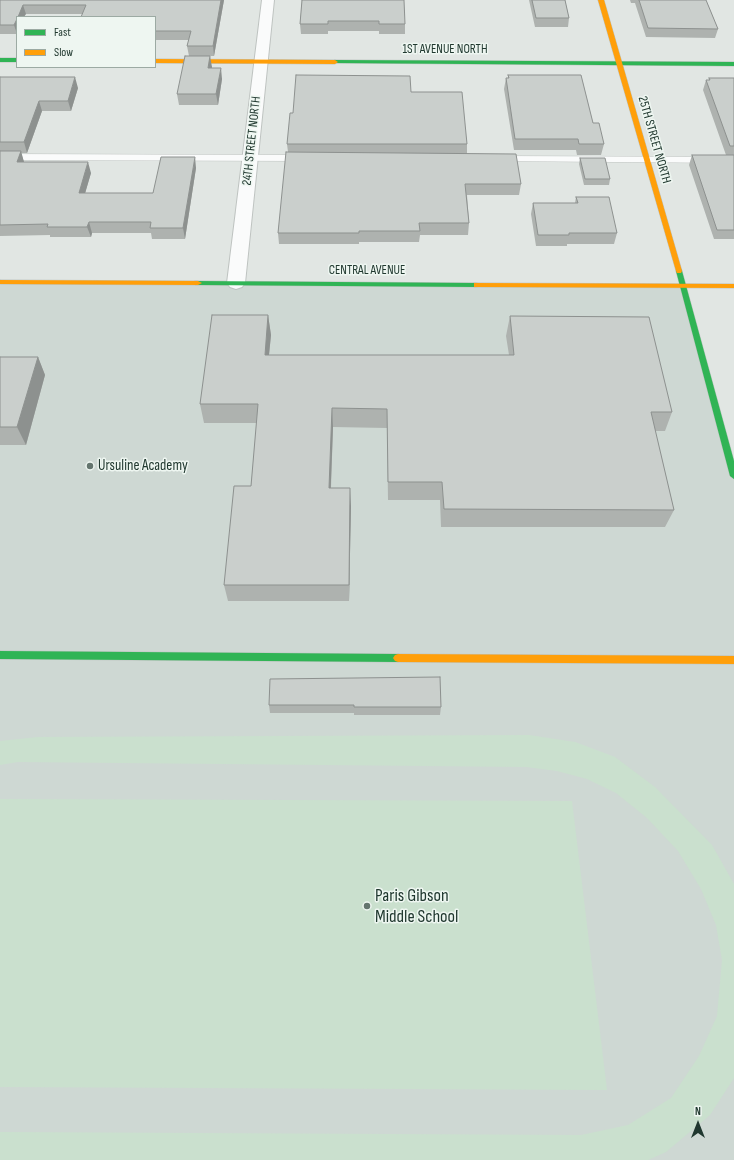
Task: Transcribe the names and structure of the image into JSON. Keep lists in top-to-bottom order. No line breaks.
{"streets":{"street":["1ST AVENUE NORTH","25TH STREET NORTH","24TH STREET NORTH","CENTRAL AVENUE"]},"crossings":[["1ST AVENUE NORTH","25TH STREET NORTH"],["1ST AVENUE NORTH","24TH STREET NORTH"],["25TH STREET NORTH","CENTRAL AVENUE"],["24TH STREET NORTH","CENTRAL AVENUE"]],"places":["Ursuline Academy","Paris Gibson Middle School"],"legend":["Fast","Slow"],"north":"top"}
